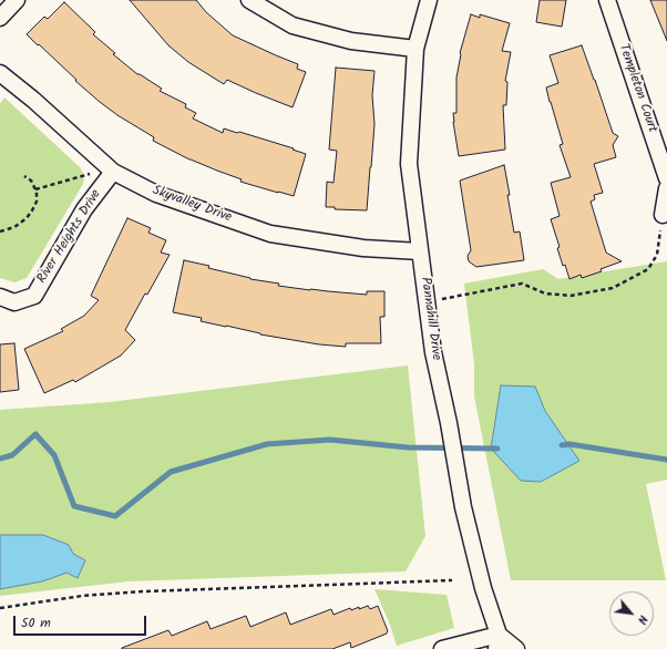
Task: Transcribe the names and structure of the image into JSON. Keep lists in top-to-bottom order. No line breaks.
{"streets":{"street":["Templeton Court","Skyvalley Drive","River Heights Drive","Pannahill Drive"]},"crossings":[["Skyvalley Drive","River Heights Drive"],["Skyvalley Drive","Pannahill Drive"]],"scale_bar":"50 m","north":"bottom right"}
